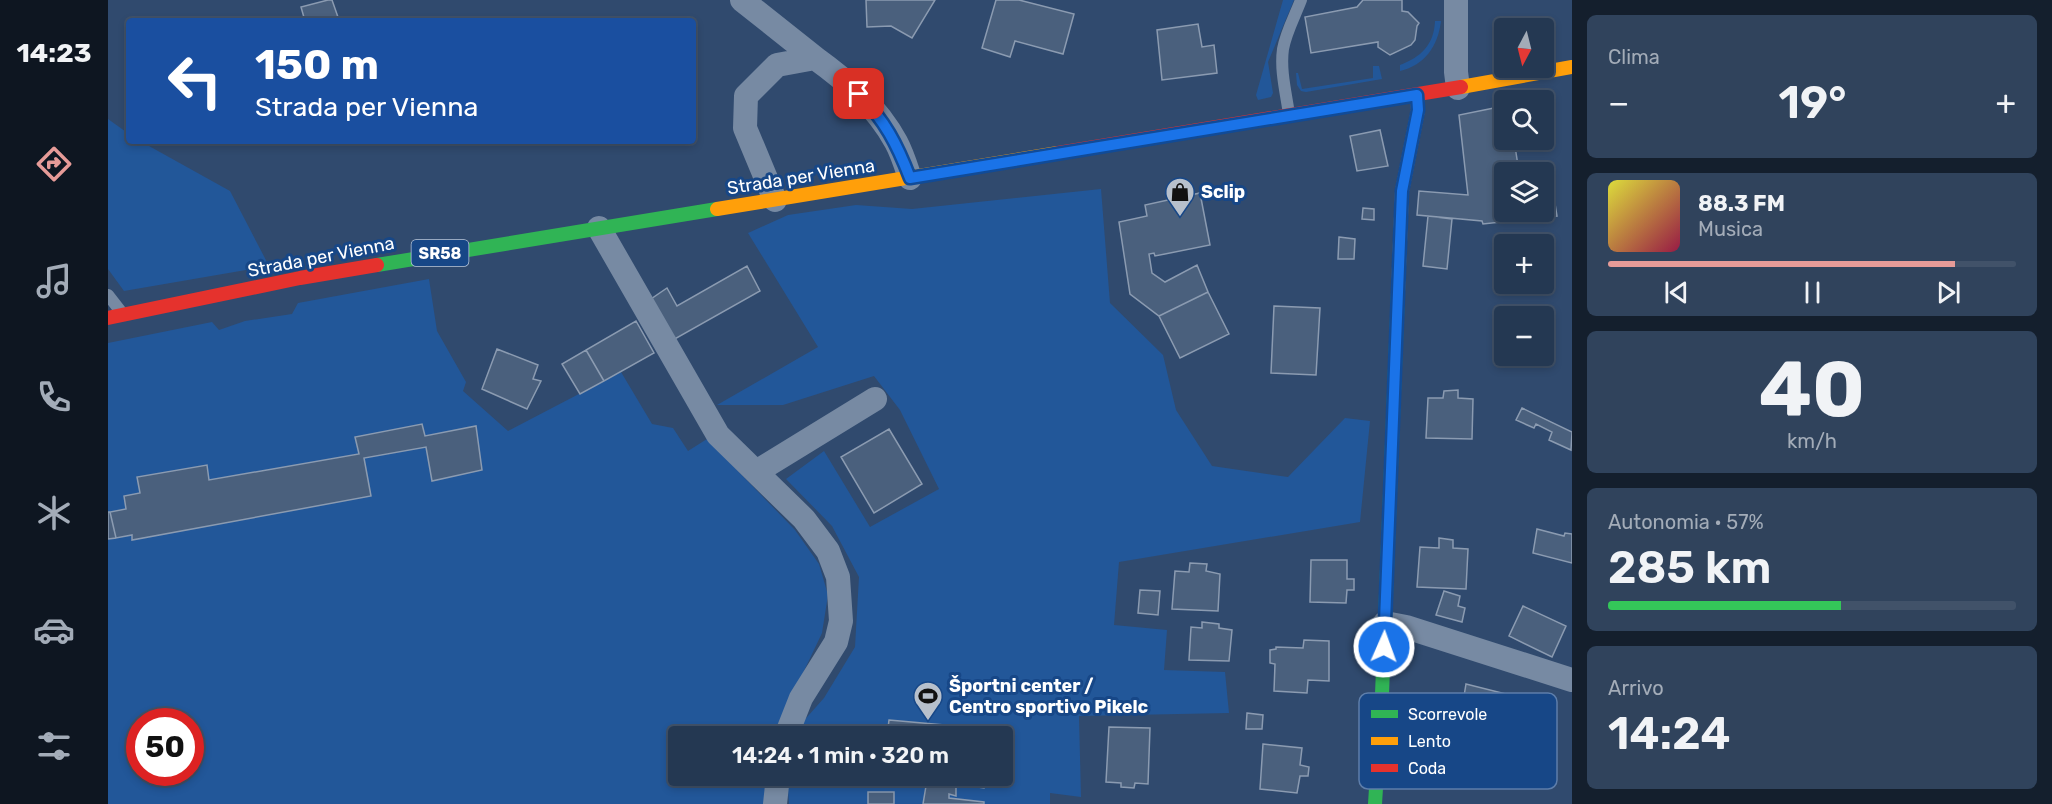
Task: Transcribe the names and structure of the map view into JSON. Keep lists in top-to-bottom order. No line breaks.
{"streets":{"main road":["Strada per Vienna","SR58"]},"places":{"shop":["Sclip"],"sports":["Športni center / Centro sportivo Pikelc"]},"legend":["Scorrevole","Lento","Coda"],"north":"bottom","page":{"tabs":"14:23","tile":["Clima",["40","km/h"],["Autonomia · 57%","285 km"],["Arrivo","14:24"]],"map_buttons":["+","−"],"turn":["150 m","Strada per Vienna"],"heat":["−","19°","+"],"song":["88.3 FM","Musica"],"limit":"50","trip":"14:24 · 1 min · 320 m"}}
